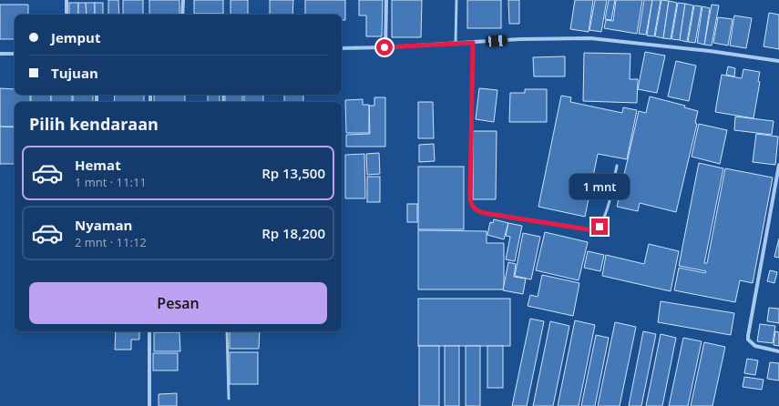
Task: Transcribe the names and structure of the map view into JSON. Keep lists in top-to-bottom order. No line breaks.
{"page":{"banner":["Jemput","Tujuan"],"heading":"Pilih kendaraan","list":[{"name":"Hemat","note":"1 mnt · 11:11","value":"Rp 13,500"},{"name":"Nyaman","note":"2 mnt · 11:12","value":"Rp 18,200"}],"bubble":"1 mnt","buttons":"Pesan"}}
